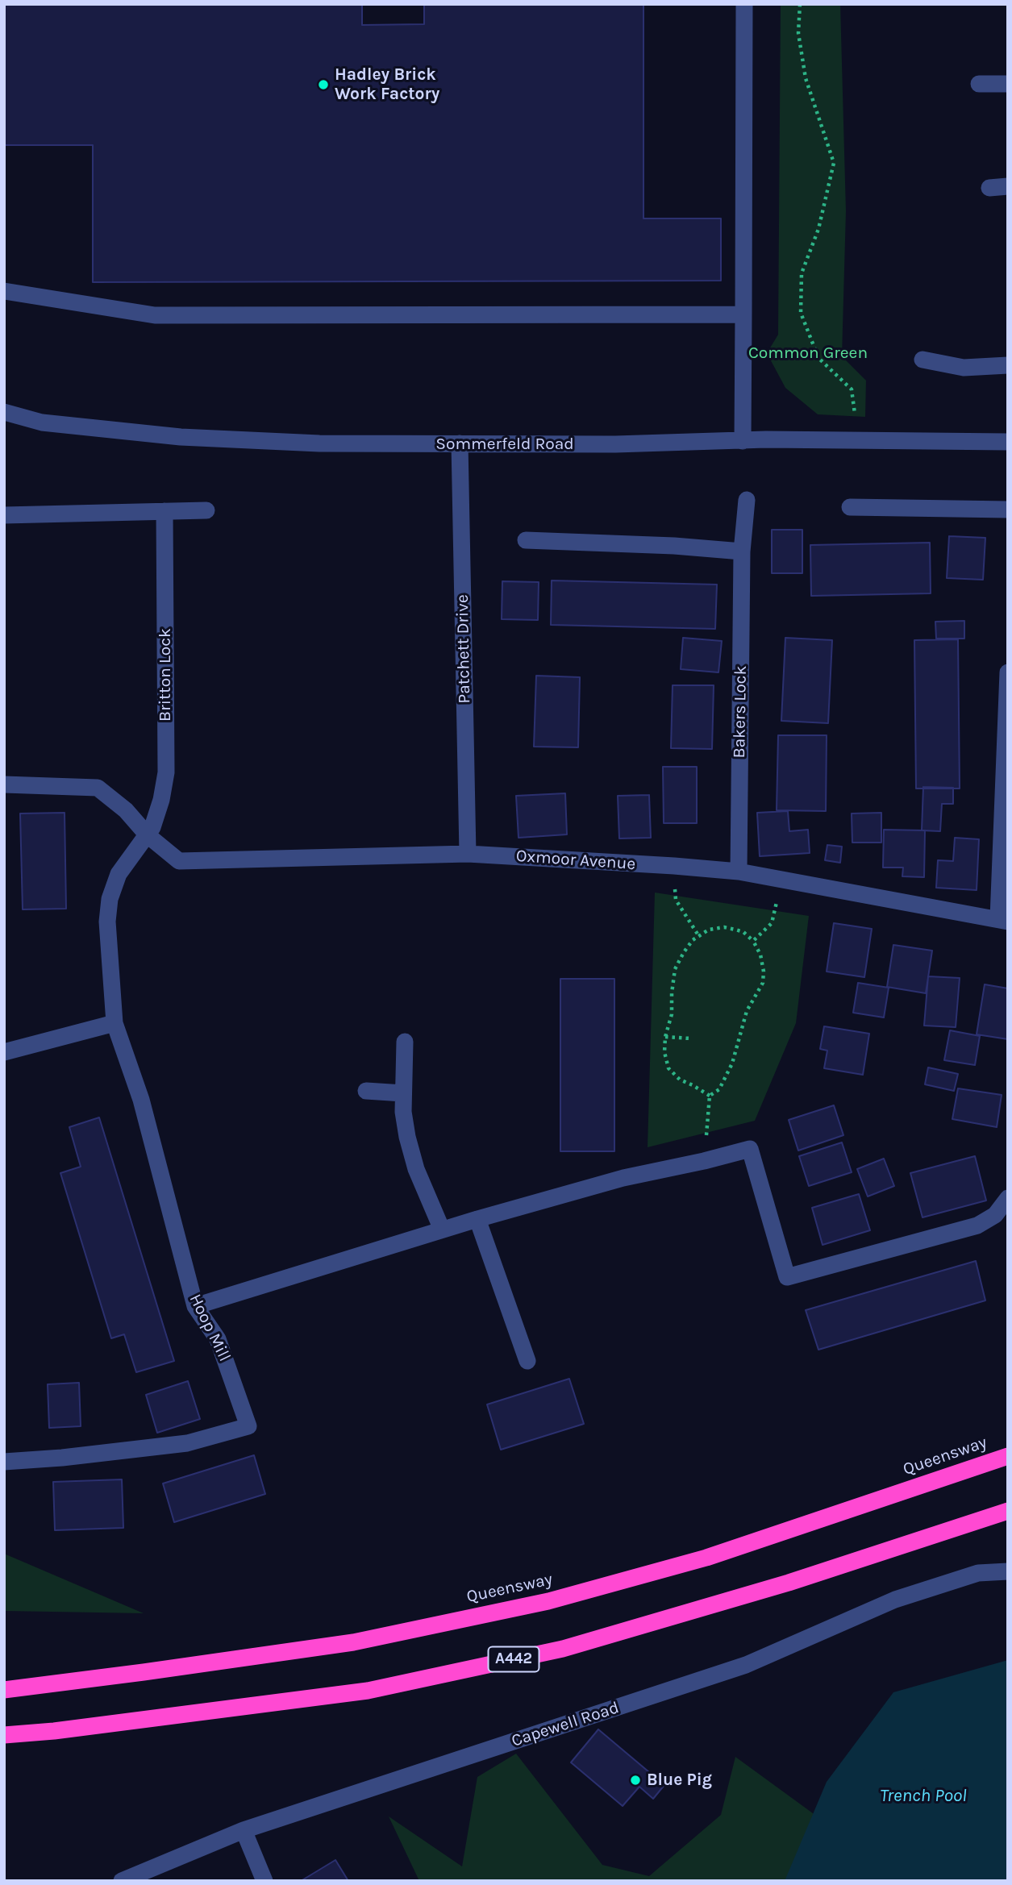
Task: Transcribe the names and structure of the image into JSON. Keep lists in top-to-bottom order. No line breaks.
{"streets":{"highway":["Queensway","A442"],"street":["Sommerfeld Road","Patchett Drive","Britton Lock","Bakers Lock","Oxmoor Avenue","Hoop Mill","Capewell Road"]},"crossings":[["Sommerfeld Road","Patchett Drive"],["Patchett Drive","Oxmoor Avenue"],["Britton Lock","Oxmoor Avenue"],["Britton Lock","Hoop Mill"],["Bakers Lock","Oxmoor Avenue"],["Oxmoor Avenue","Hoop Mill"]],"water":["Trench Pool"],"parks":["Common Green"],"places":["Hadley Brick Work Factory","Blue Pig"]}
